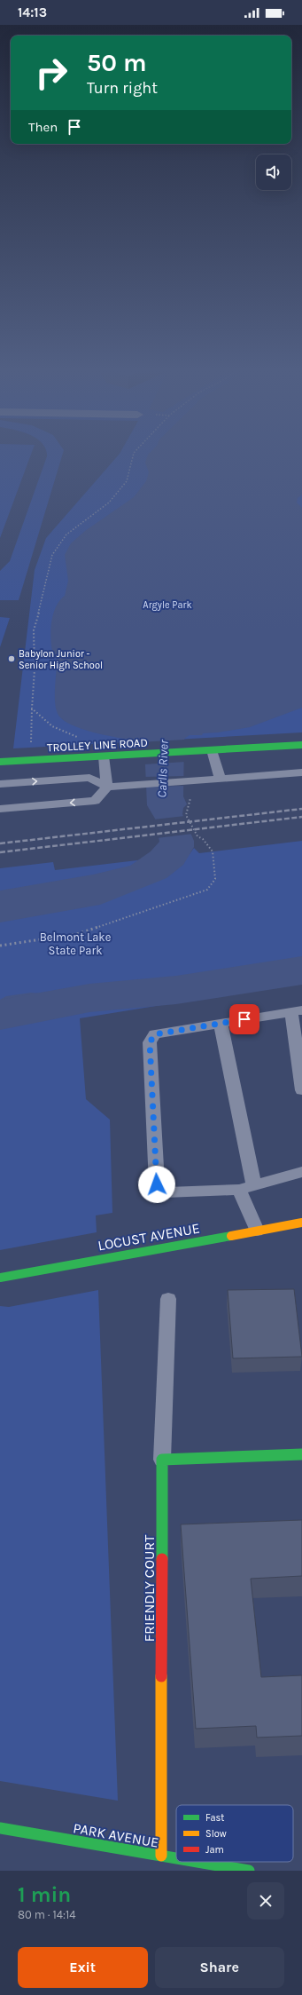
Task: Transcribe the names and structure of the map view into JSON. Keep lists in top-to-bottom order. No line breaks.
{"streets":{"street":["TROLLEY LINE ROAD","LOCUST AVENUE","FRIENDLY COURT","PARK AVENUE"]},"crossings":[["FRIENDLY COURT","PARK AVENUE"]],"water":["Carlls River"],"parks":["Argyle Park","Belmont Lake State Park"],"places":["Babylon Junior - Senior High School"],"legend":["Fast","Slow","Jam"],"page":{"status":"14:13","turn":["50 m","Turn right"],"then":"Then","heading":["1 min","80 m · 14:14"],"buttons":["Exit","Share"]}}
